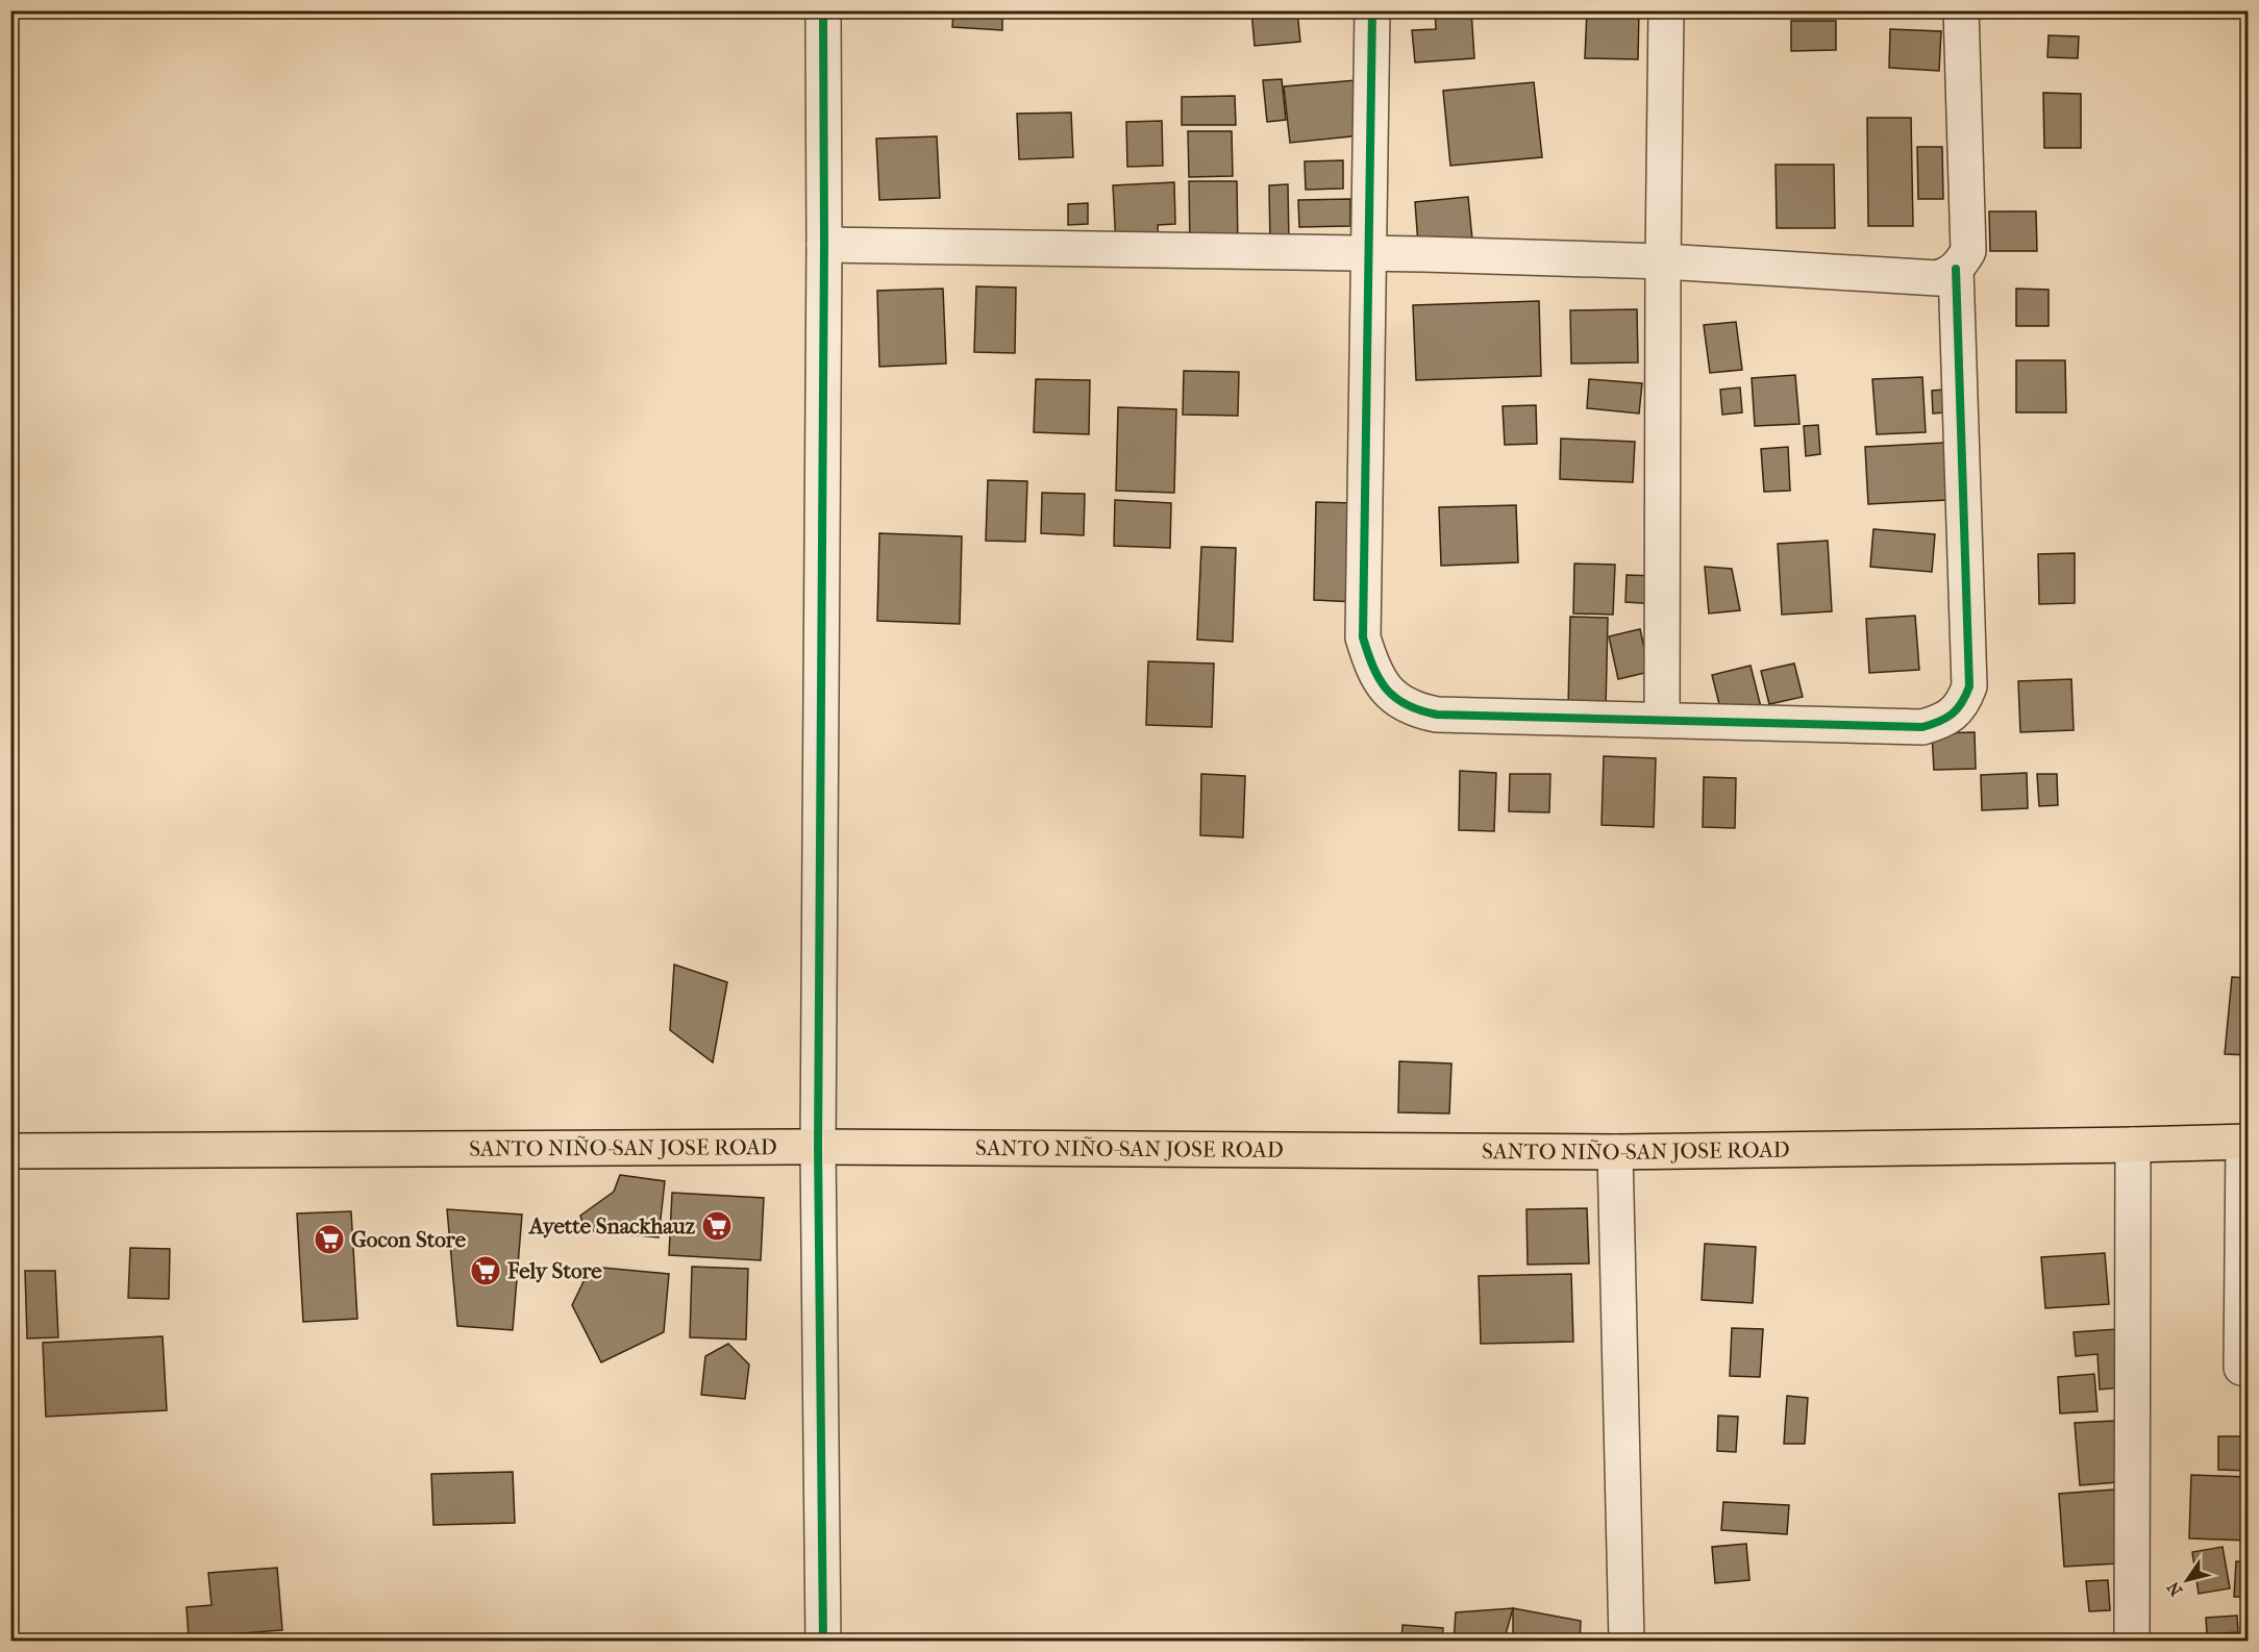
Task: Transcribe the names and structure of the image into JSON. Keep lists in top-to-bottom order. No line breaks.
{"streets":{"main road":["SANTO NIÑO-SAN JOSE ROAD"]},"places":{"supermarket":["Ayette Snackhauz","Gocon Store","Fely Store"]},"north":"bottom left"}
